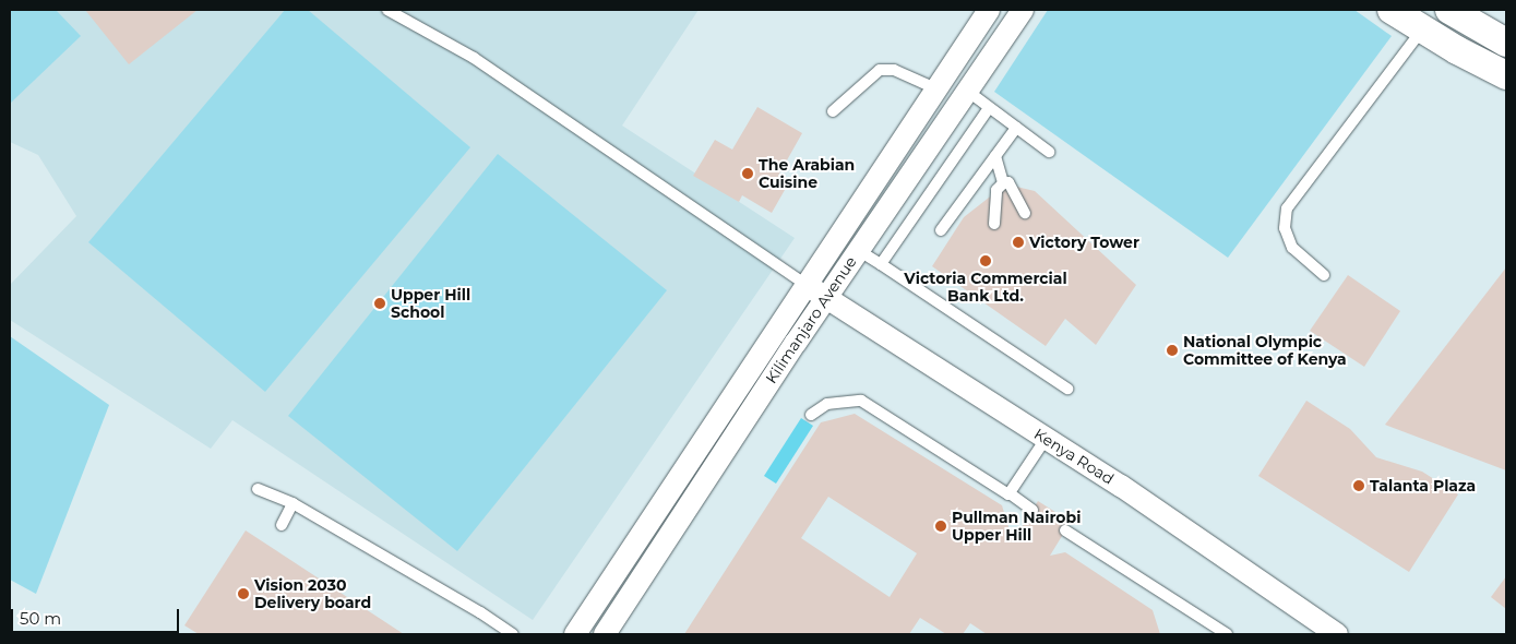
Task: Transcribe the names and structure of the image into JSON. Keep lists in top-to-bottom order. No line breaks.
{"streets":{"street":["Kilimanjaro Avenue","Kenya Road"]},"crossings":[["Kilimanjaro Avenue","Kenya Road"]],"places":["The Arabian Cuisine","Victory Tower","Victoria Commercial Bank Ltd.","Upper Hill School","National Olympic Committee of Kenya","Talanta Plaza","Pullman Nairobi Upper Hill","Vision 2030 Delivery board"],"scale_bar":"50 m"}
